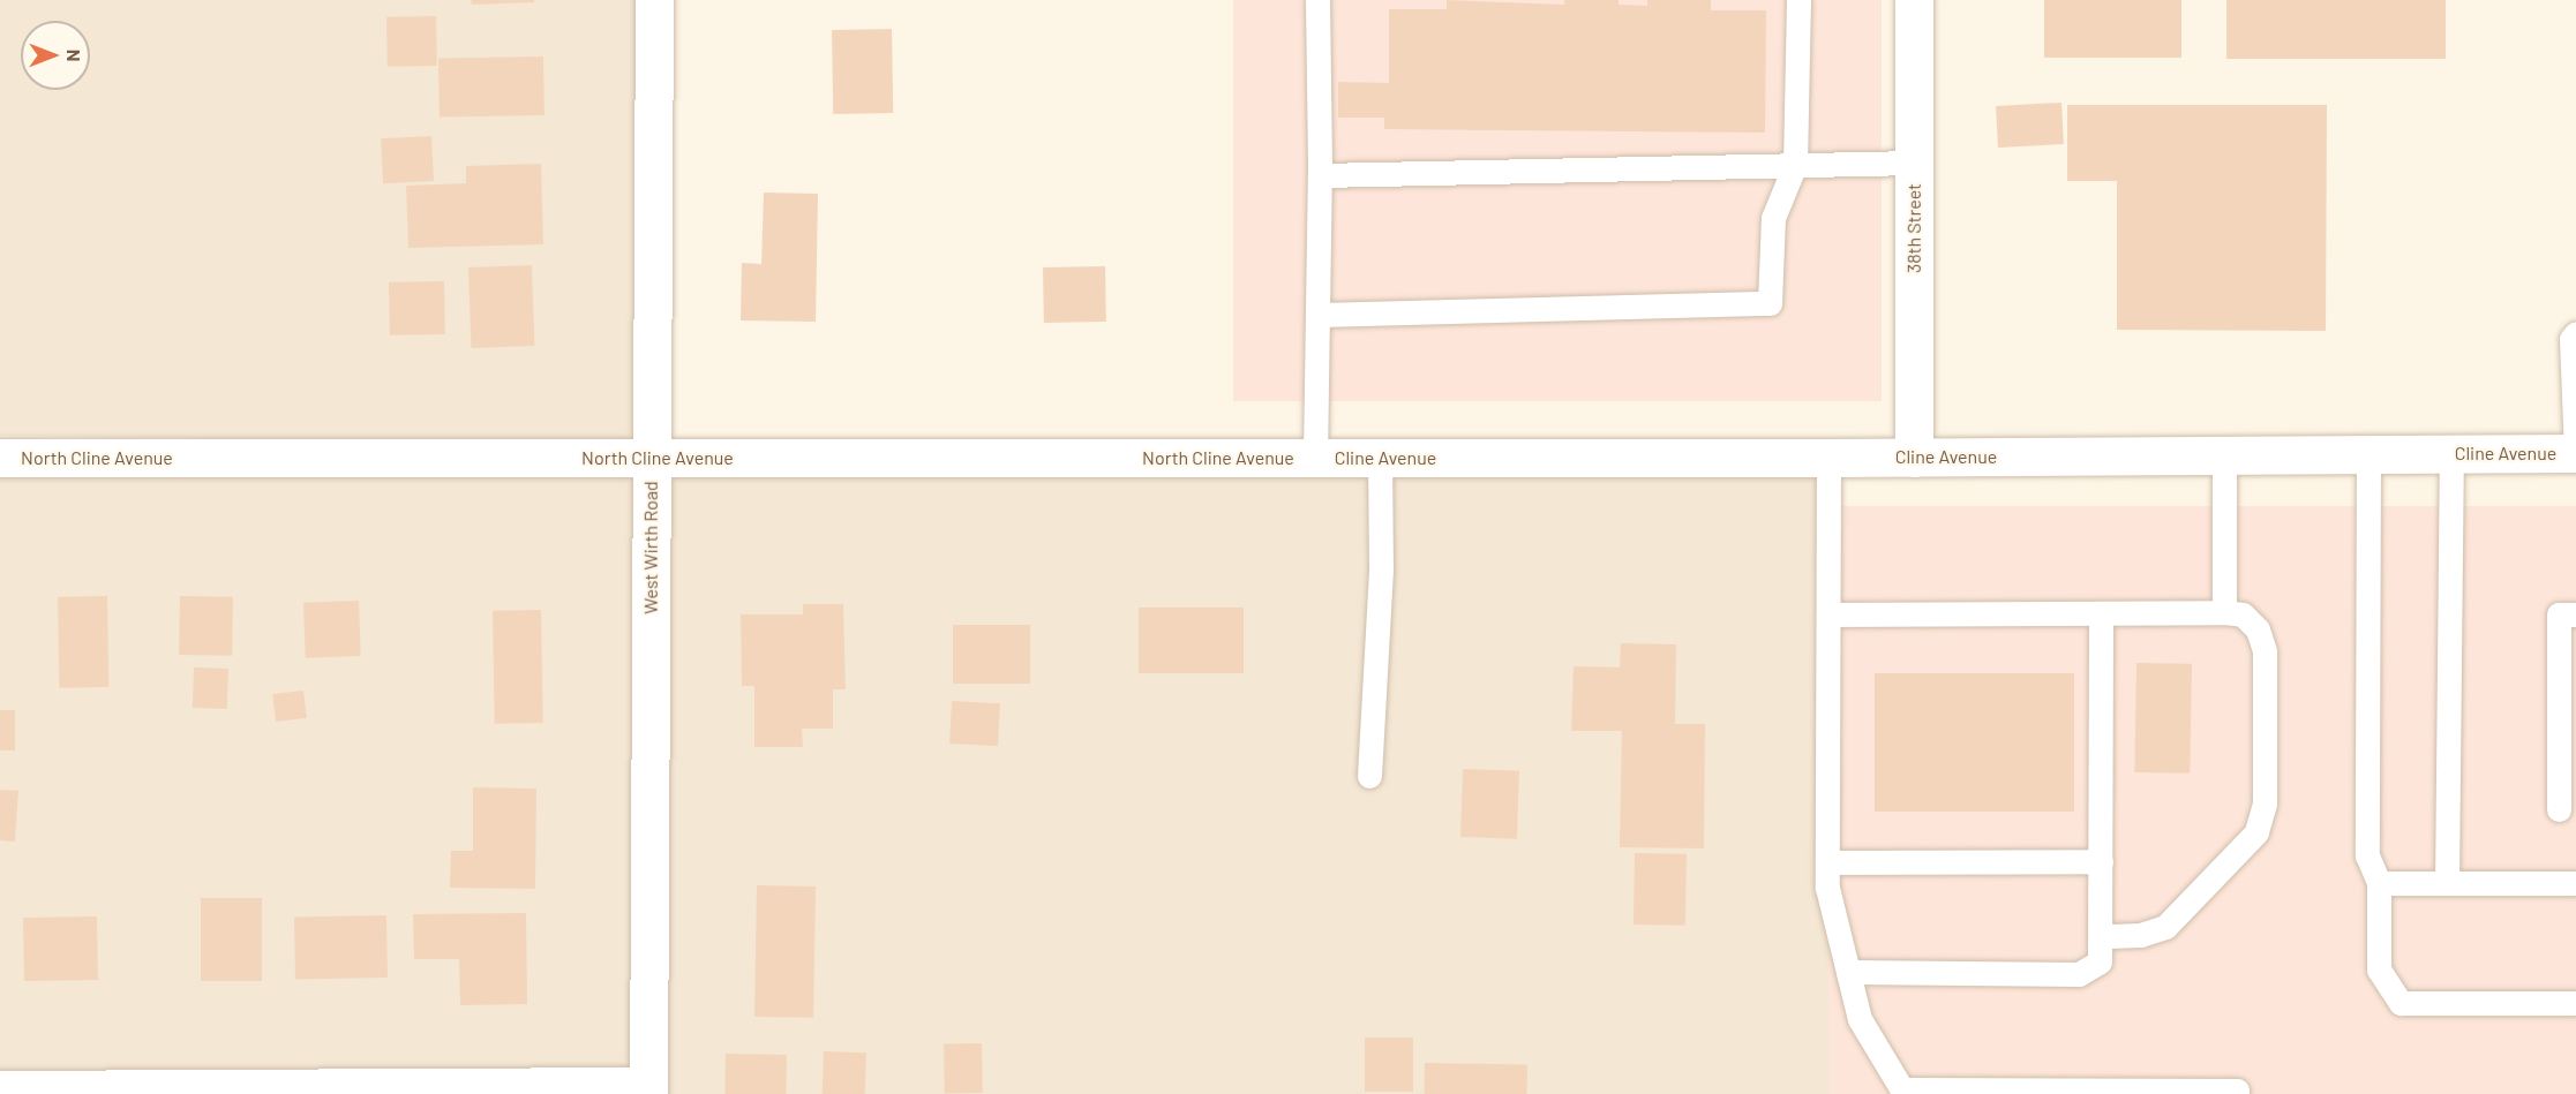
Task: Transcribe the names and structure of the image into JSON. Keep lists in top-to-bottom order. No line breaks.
{"streets":{"street":["38th Street","Cline Avenue","North Cline Avenue","West Wirth Road"]},"crossings":[["38th Street","Cline Avenue"],["Cline Avenue","North Cline Avenue"],["North Cline Avenue","West Wirth Road"]],"north":"right"}
